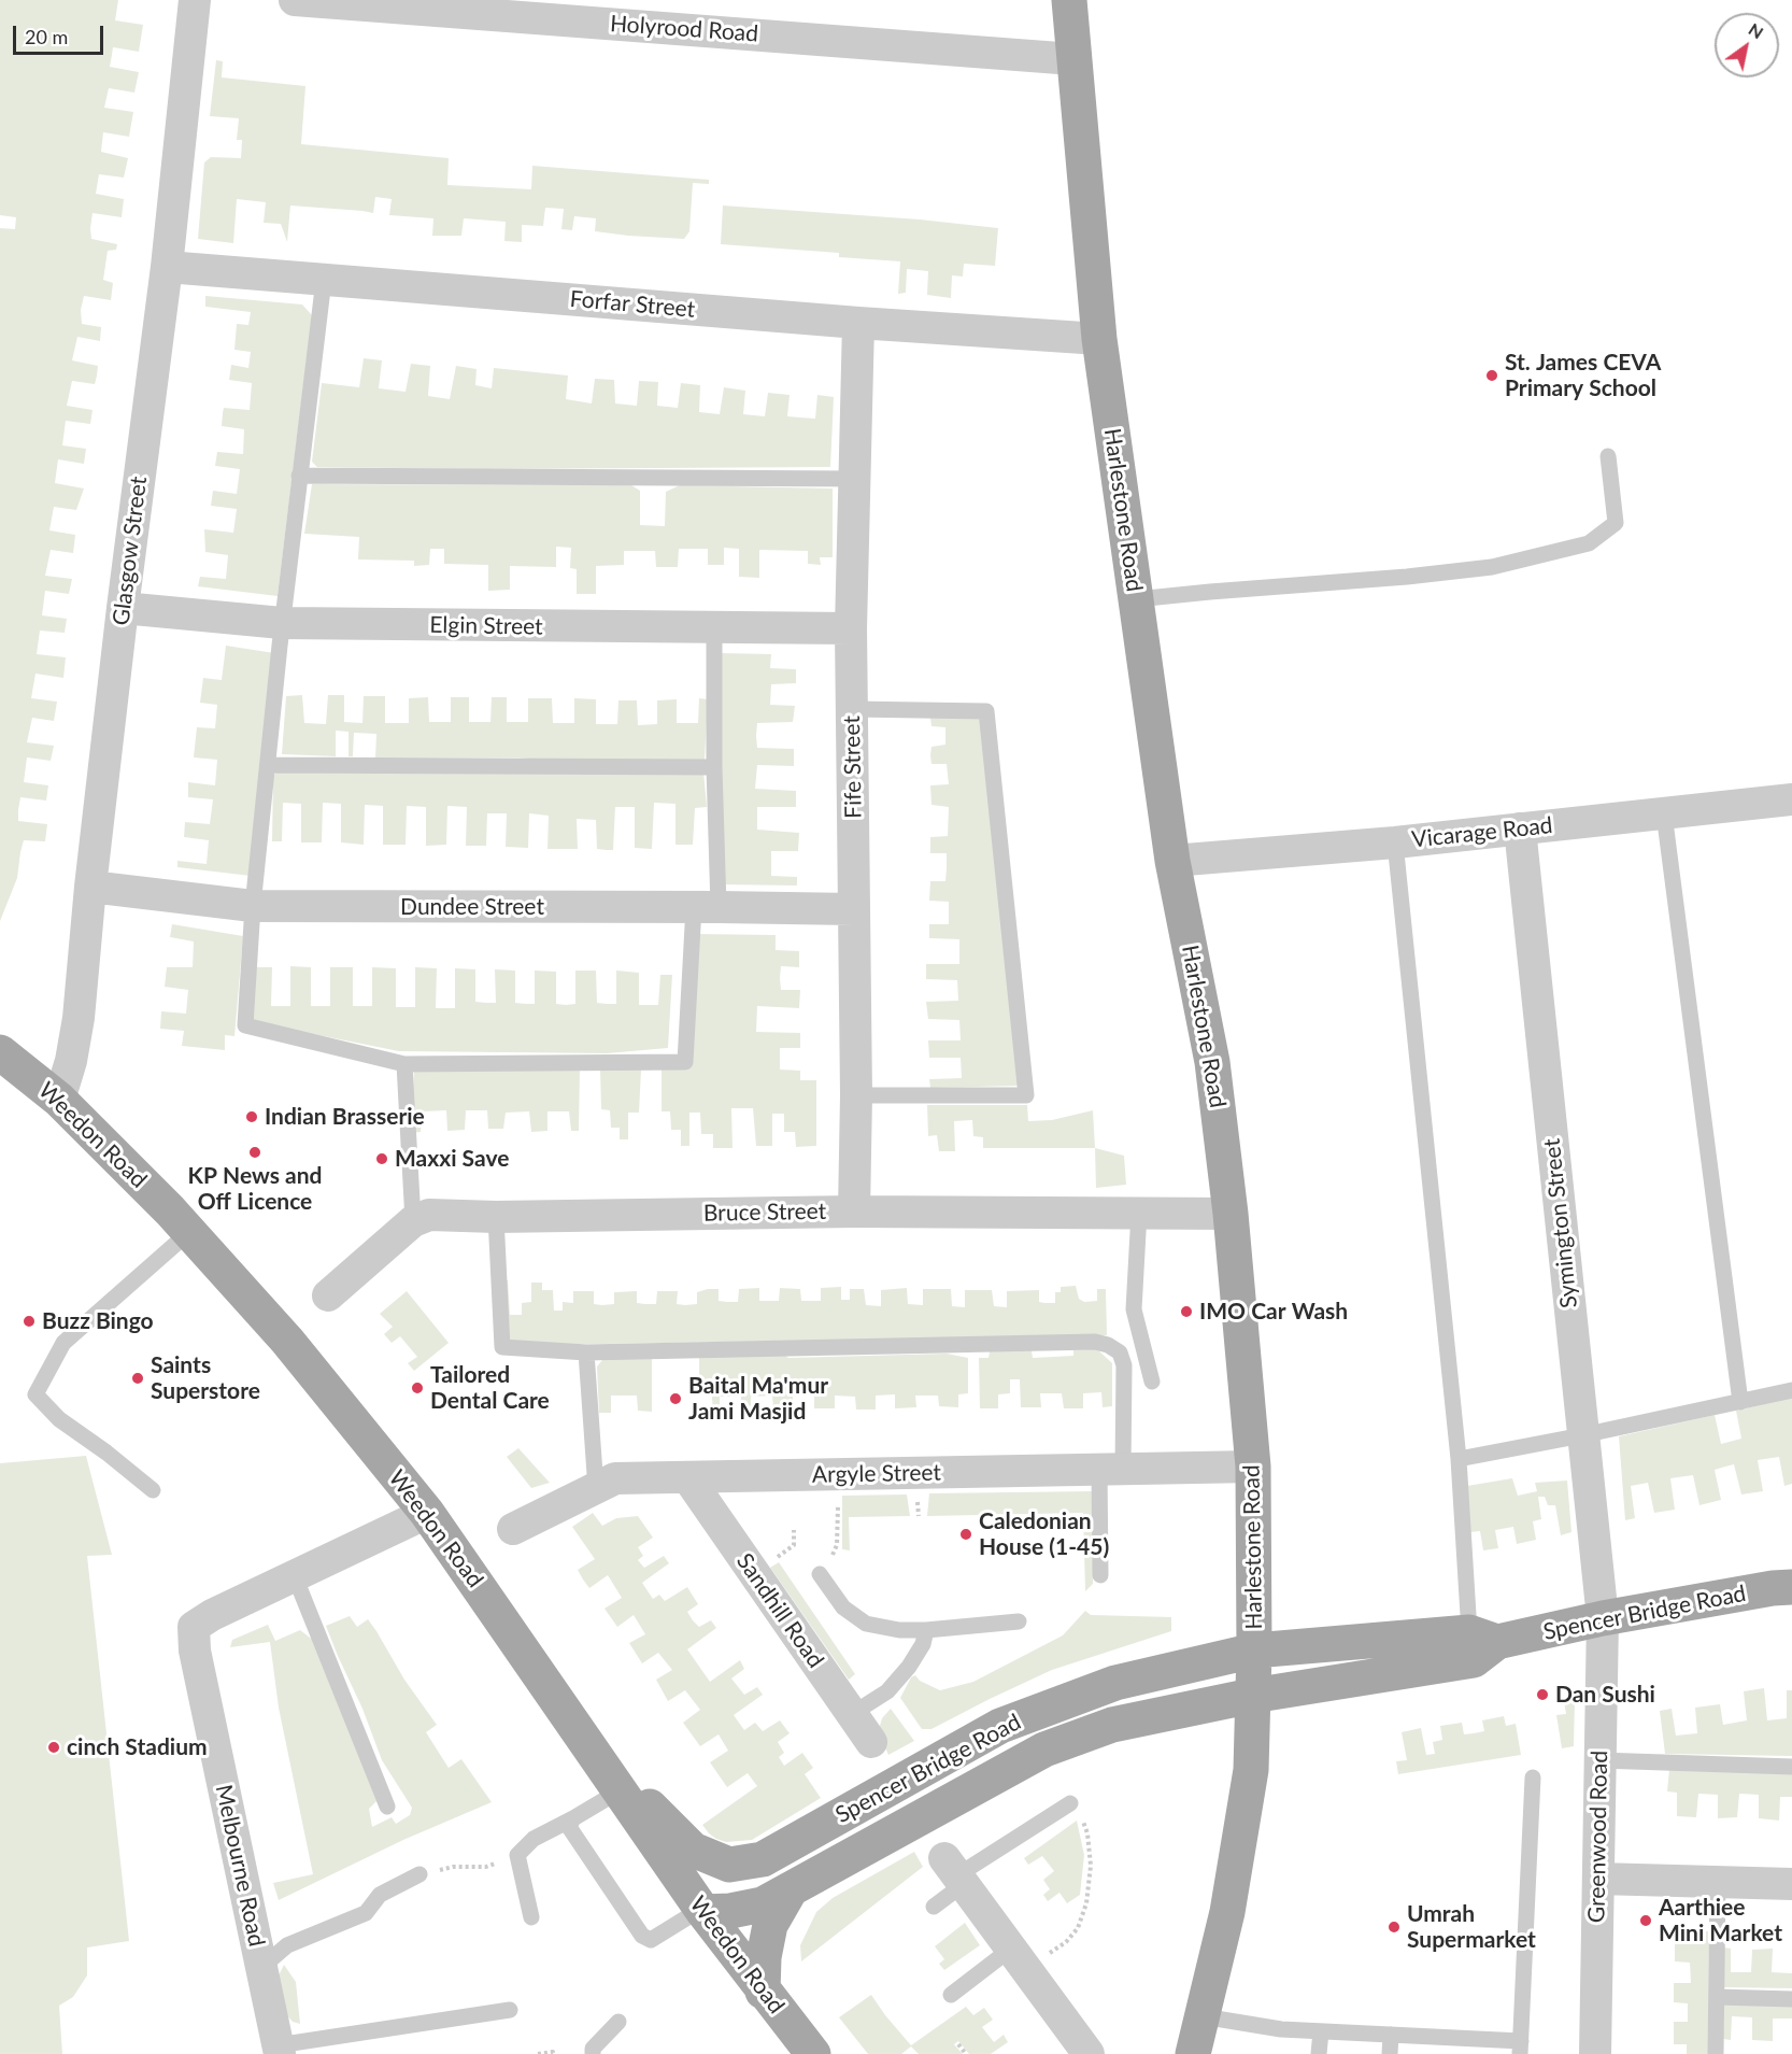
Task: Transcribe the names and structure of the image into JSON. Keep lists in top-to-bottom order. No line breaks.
{"streets":{"main road":["Harlestone Road","Weedon Road","Spencer Bridge Road"],"street":["Holyrood Road","Forfar Street","Glasgow Street","Elgin Street","Fife Street","Vicarage Road","Dundee Street","Bruce Street","Symington Street","Argyle Street","Sandhill Road","Greenwood Road","Melbourne Road"]},"crossings":[["Holyrood Road","Harlestone Road"],["Forfar Street","Harlestone Road"],["Forfar Street","Glasgow Street"],["Forfar Street","Fife Street"],["Harlestone Road","Vicarage Road"],["Harlestone Road","Bruce Street"],["Harlestone Road","Argyle Street"],["Harlestone Road","Spencer Bridge Road"],["Glasgow Street","Elgin Street"],["Glasgow Street","Dundee Street"],["Glasgow Street","Weedon Road"],["Elgin Street","Fife Street"],["Fife Street","Dundee Street"],["Fife Street","Bruce Street"],["Vicarage Road","Symington Street"],["Weedon Road","Spencer Bridge Road"],["Weedon Road","Melbourne Road"],["Symington Street","Spencer Bridge Road"],["Symington Street","Greenwood Road"],["Argyle Street","Sandhill Road"],["Spencer Bridge Road","Greenwood Road"]],"places":["St. James CEVA Primary School","Indian Brasserie","KP News and Off Licence","Maxxi Save","IMO Car Wash","Buzz Bingo","Saints Superstore","Tailored Dental Care","Baital Ma'mur Jami Masjid","Caledonian House (1-45)","Dan Sushi","cinch Stadium","Aarthiee Mini Market","Umrah Supermarket"],"scale_bar":"20 m","north":"top right"}
